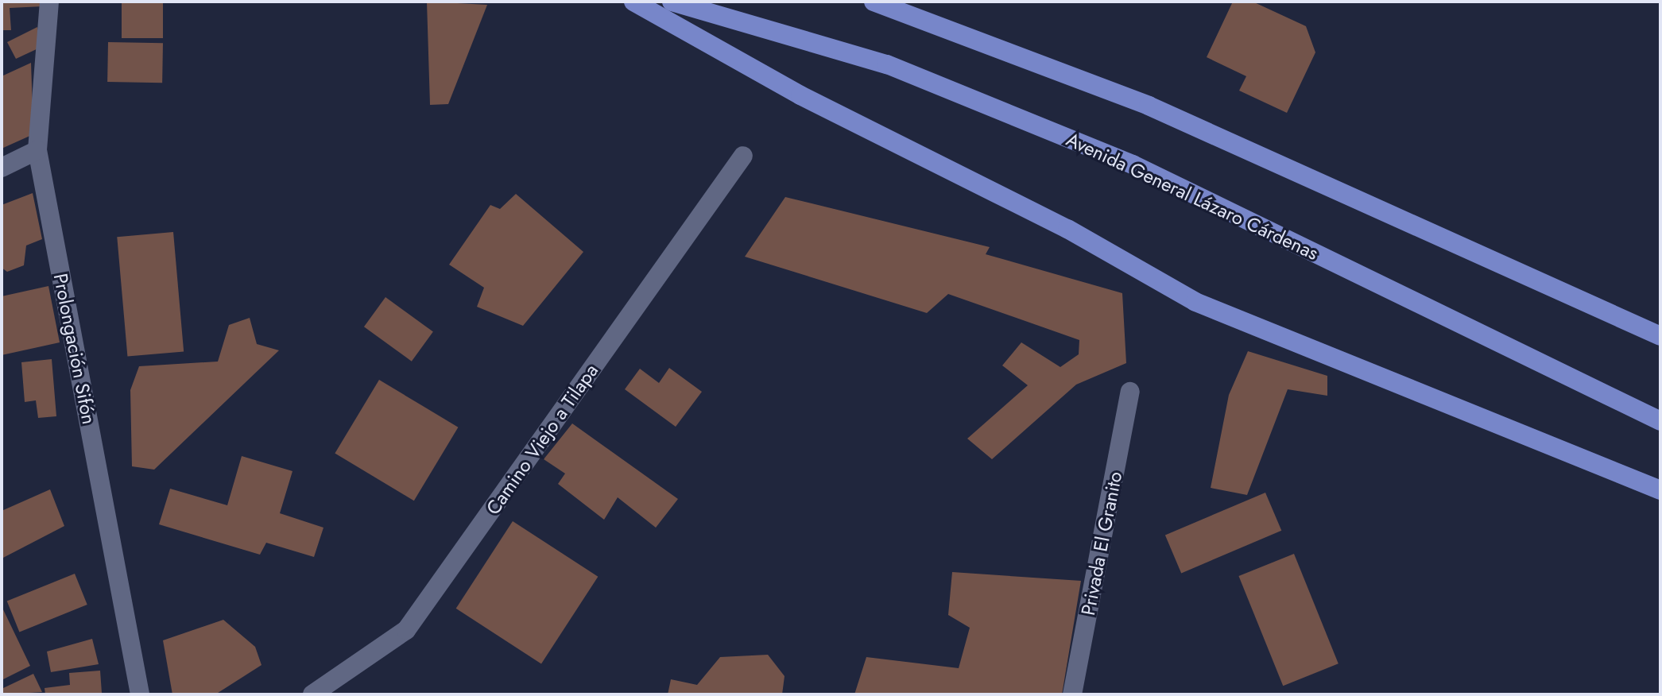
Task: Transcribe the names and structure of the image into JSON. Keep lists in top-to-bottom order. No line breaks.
{"streets":{"main road":["Avenida General Lázaro Cárdenas"],"street":["Prolongación Sifón","Camino Viejo a Tilapa","Privada El Granito"]}}
